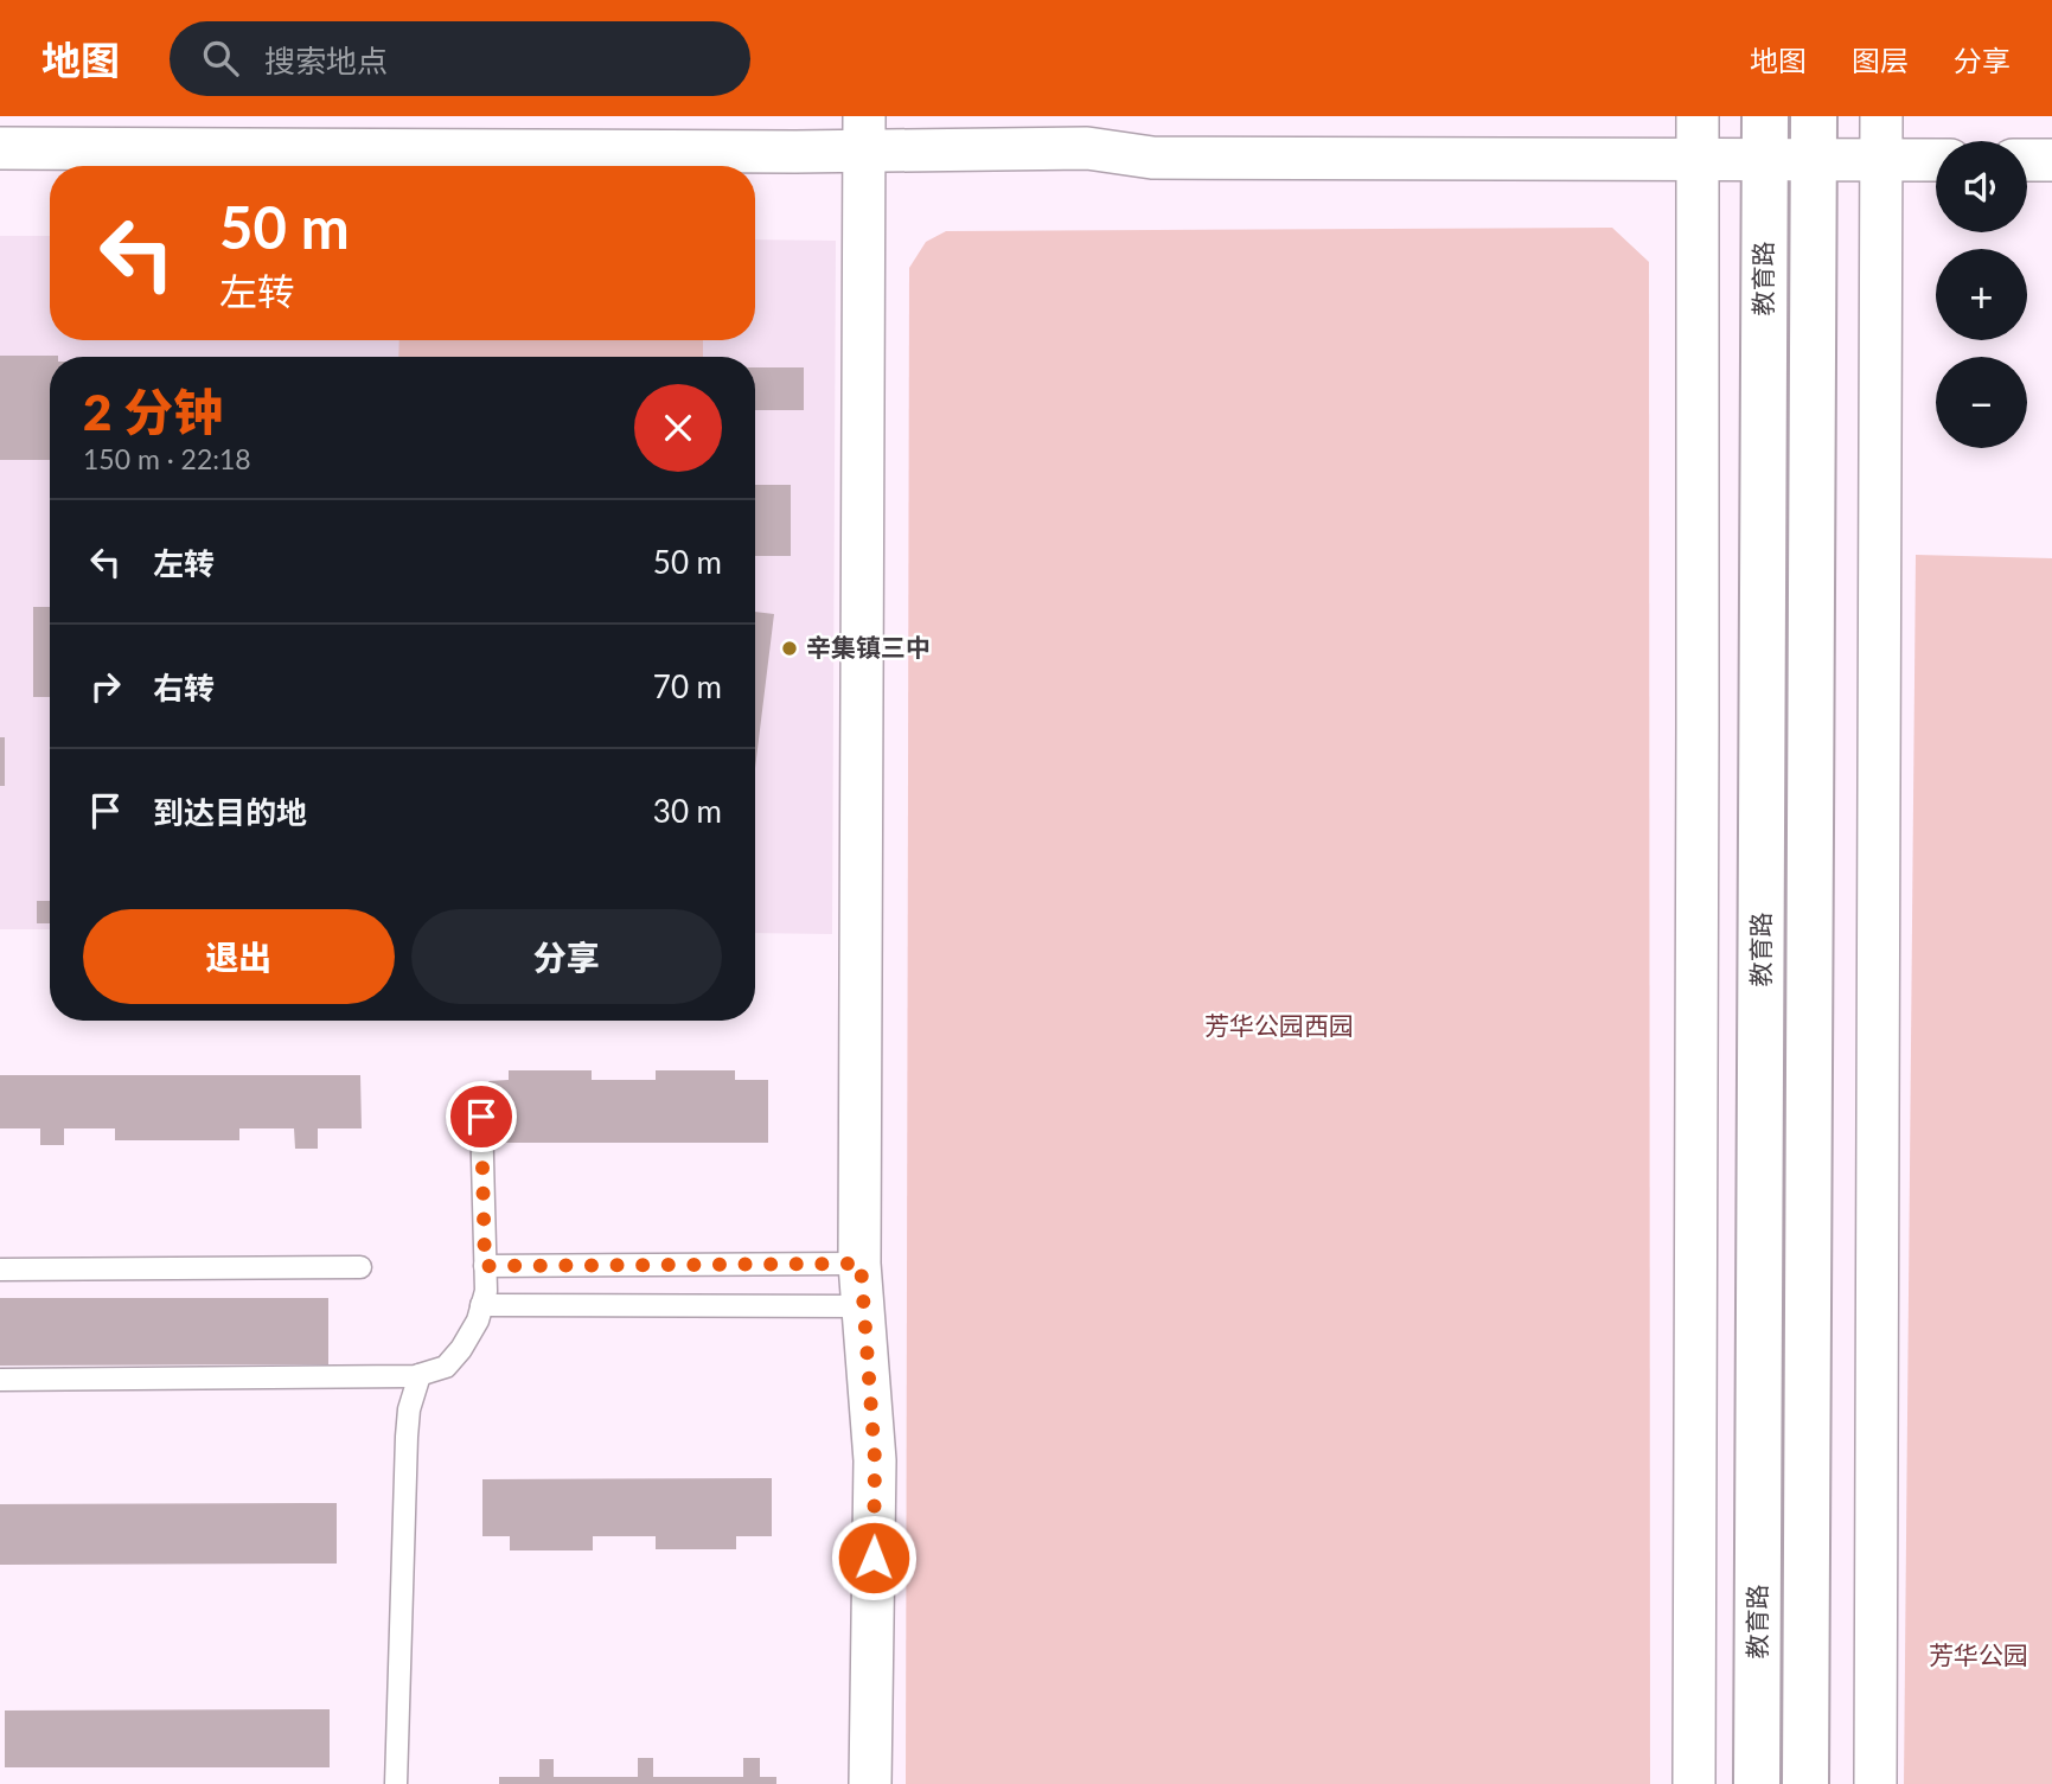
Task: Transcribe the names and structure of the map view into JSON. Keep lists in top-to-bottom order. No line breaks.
{"streets":{"main road":["教育路"]},"parks":["芳华公园西园","芳华公园"],"places":["辛集镇三中"],"page":{"header":"地图","search":"搜索地点","nav":["地图","图层","分享"],"map_buttons":["+","−"],"turn":["50 m","左转"],"heading":["2 分钟","150 m · 22:18"],"list":[{"name":"左转","value":"50 m"},{"name":"右转","value":"70 m"},{"name":"到达目的地","value":"30 m"}],"buttons":["退出","分享"]}}
